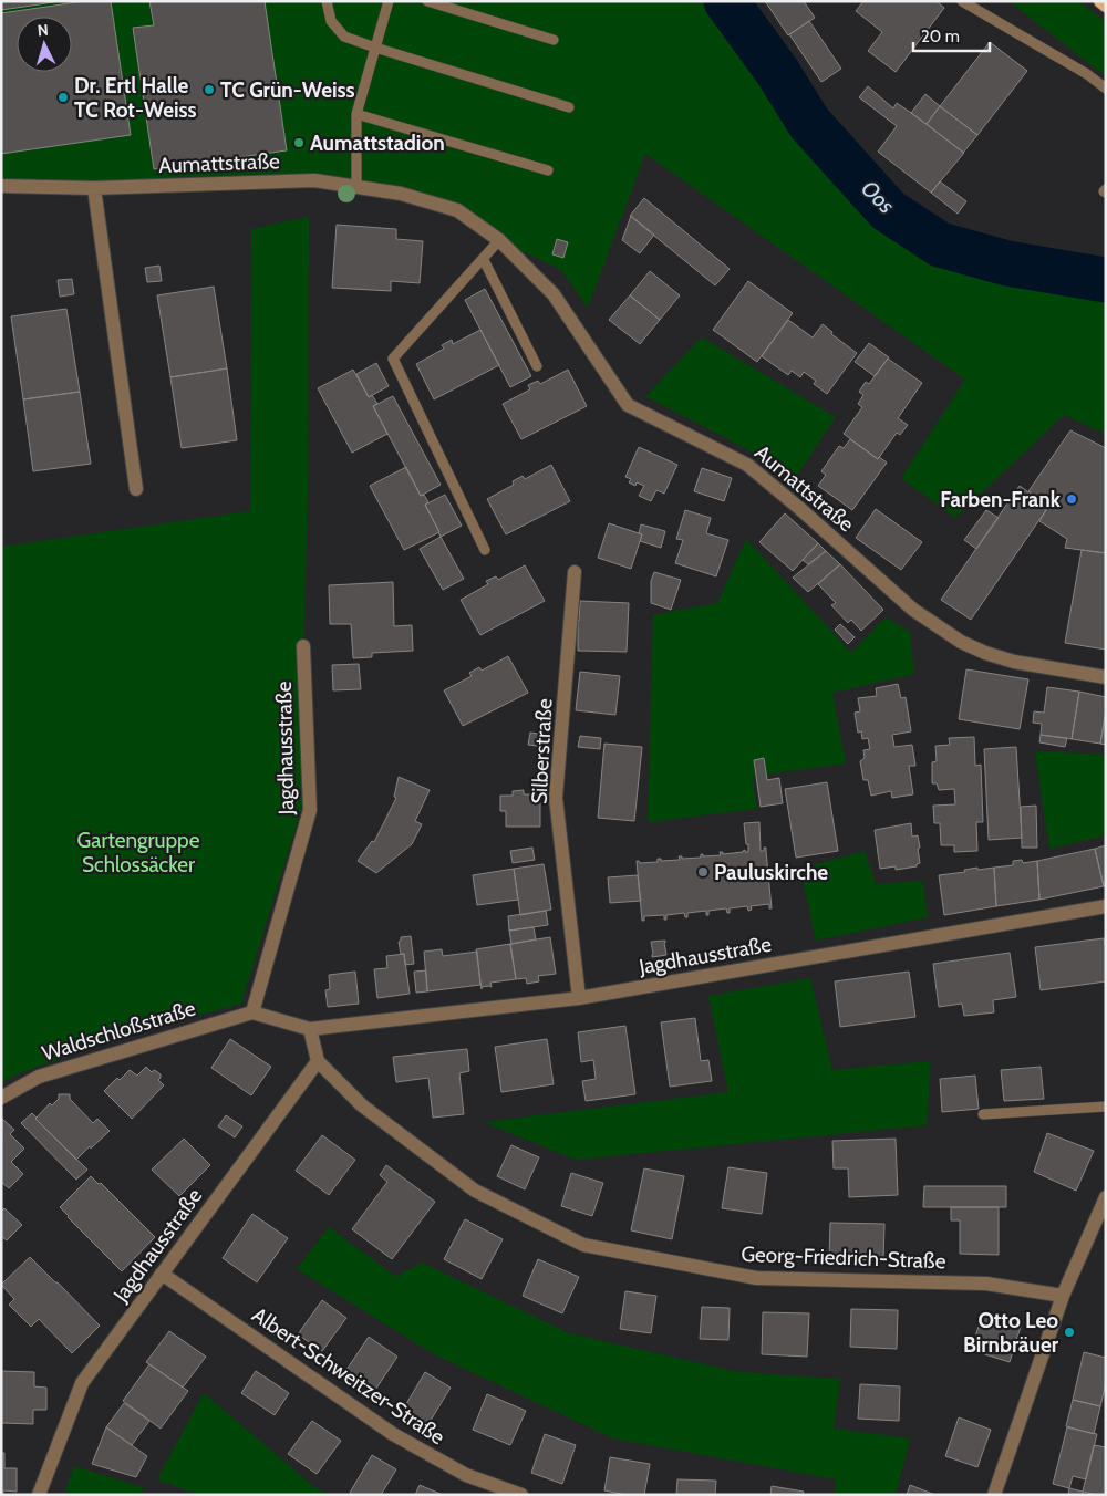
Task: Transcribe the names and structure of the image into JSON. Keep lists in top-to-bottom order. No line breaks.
{"streets":{"street":["Aumattstraße","Jagdhausstraße","Silberstraße","Waldschloßstraße","Georg-Friedrich-Straße","Albert-Schweitzer-Straße"]},"crossings":[["Jagdhausstraße","Silberstraße"],["Jagdhausstraße","Waldschloßstraße"],["Jagdhausstraße","Georg-Friedrich-Straße"],["Jagdhausstraße","Albert-Schweitzer-Straße"]],"water":["Oos"],"parks":["Gartengruppe Schlossäcker"],"places":["TC Grün-Weiss","Dr. Ertl Halle TC Rot-Weiss","Aumattstadion","Farben-Frank","Pauluskirche","Otto Leo Birnbräuer"],"scale_bar":"20 m","north":"top"}
